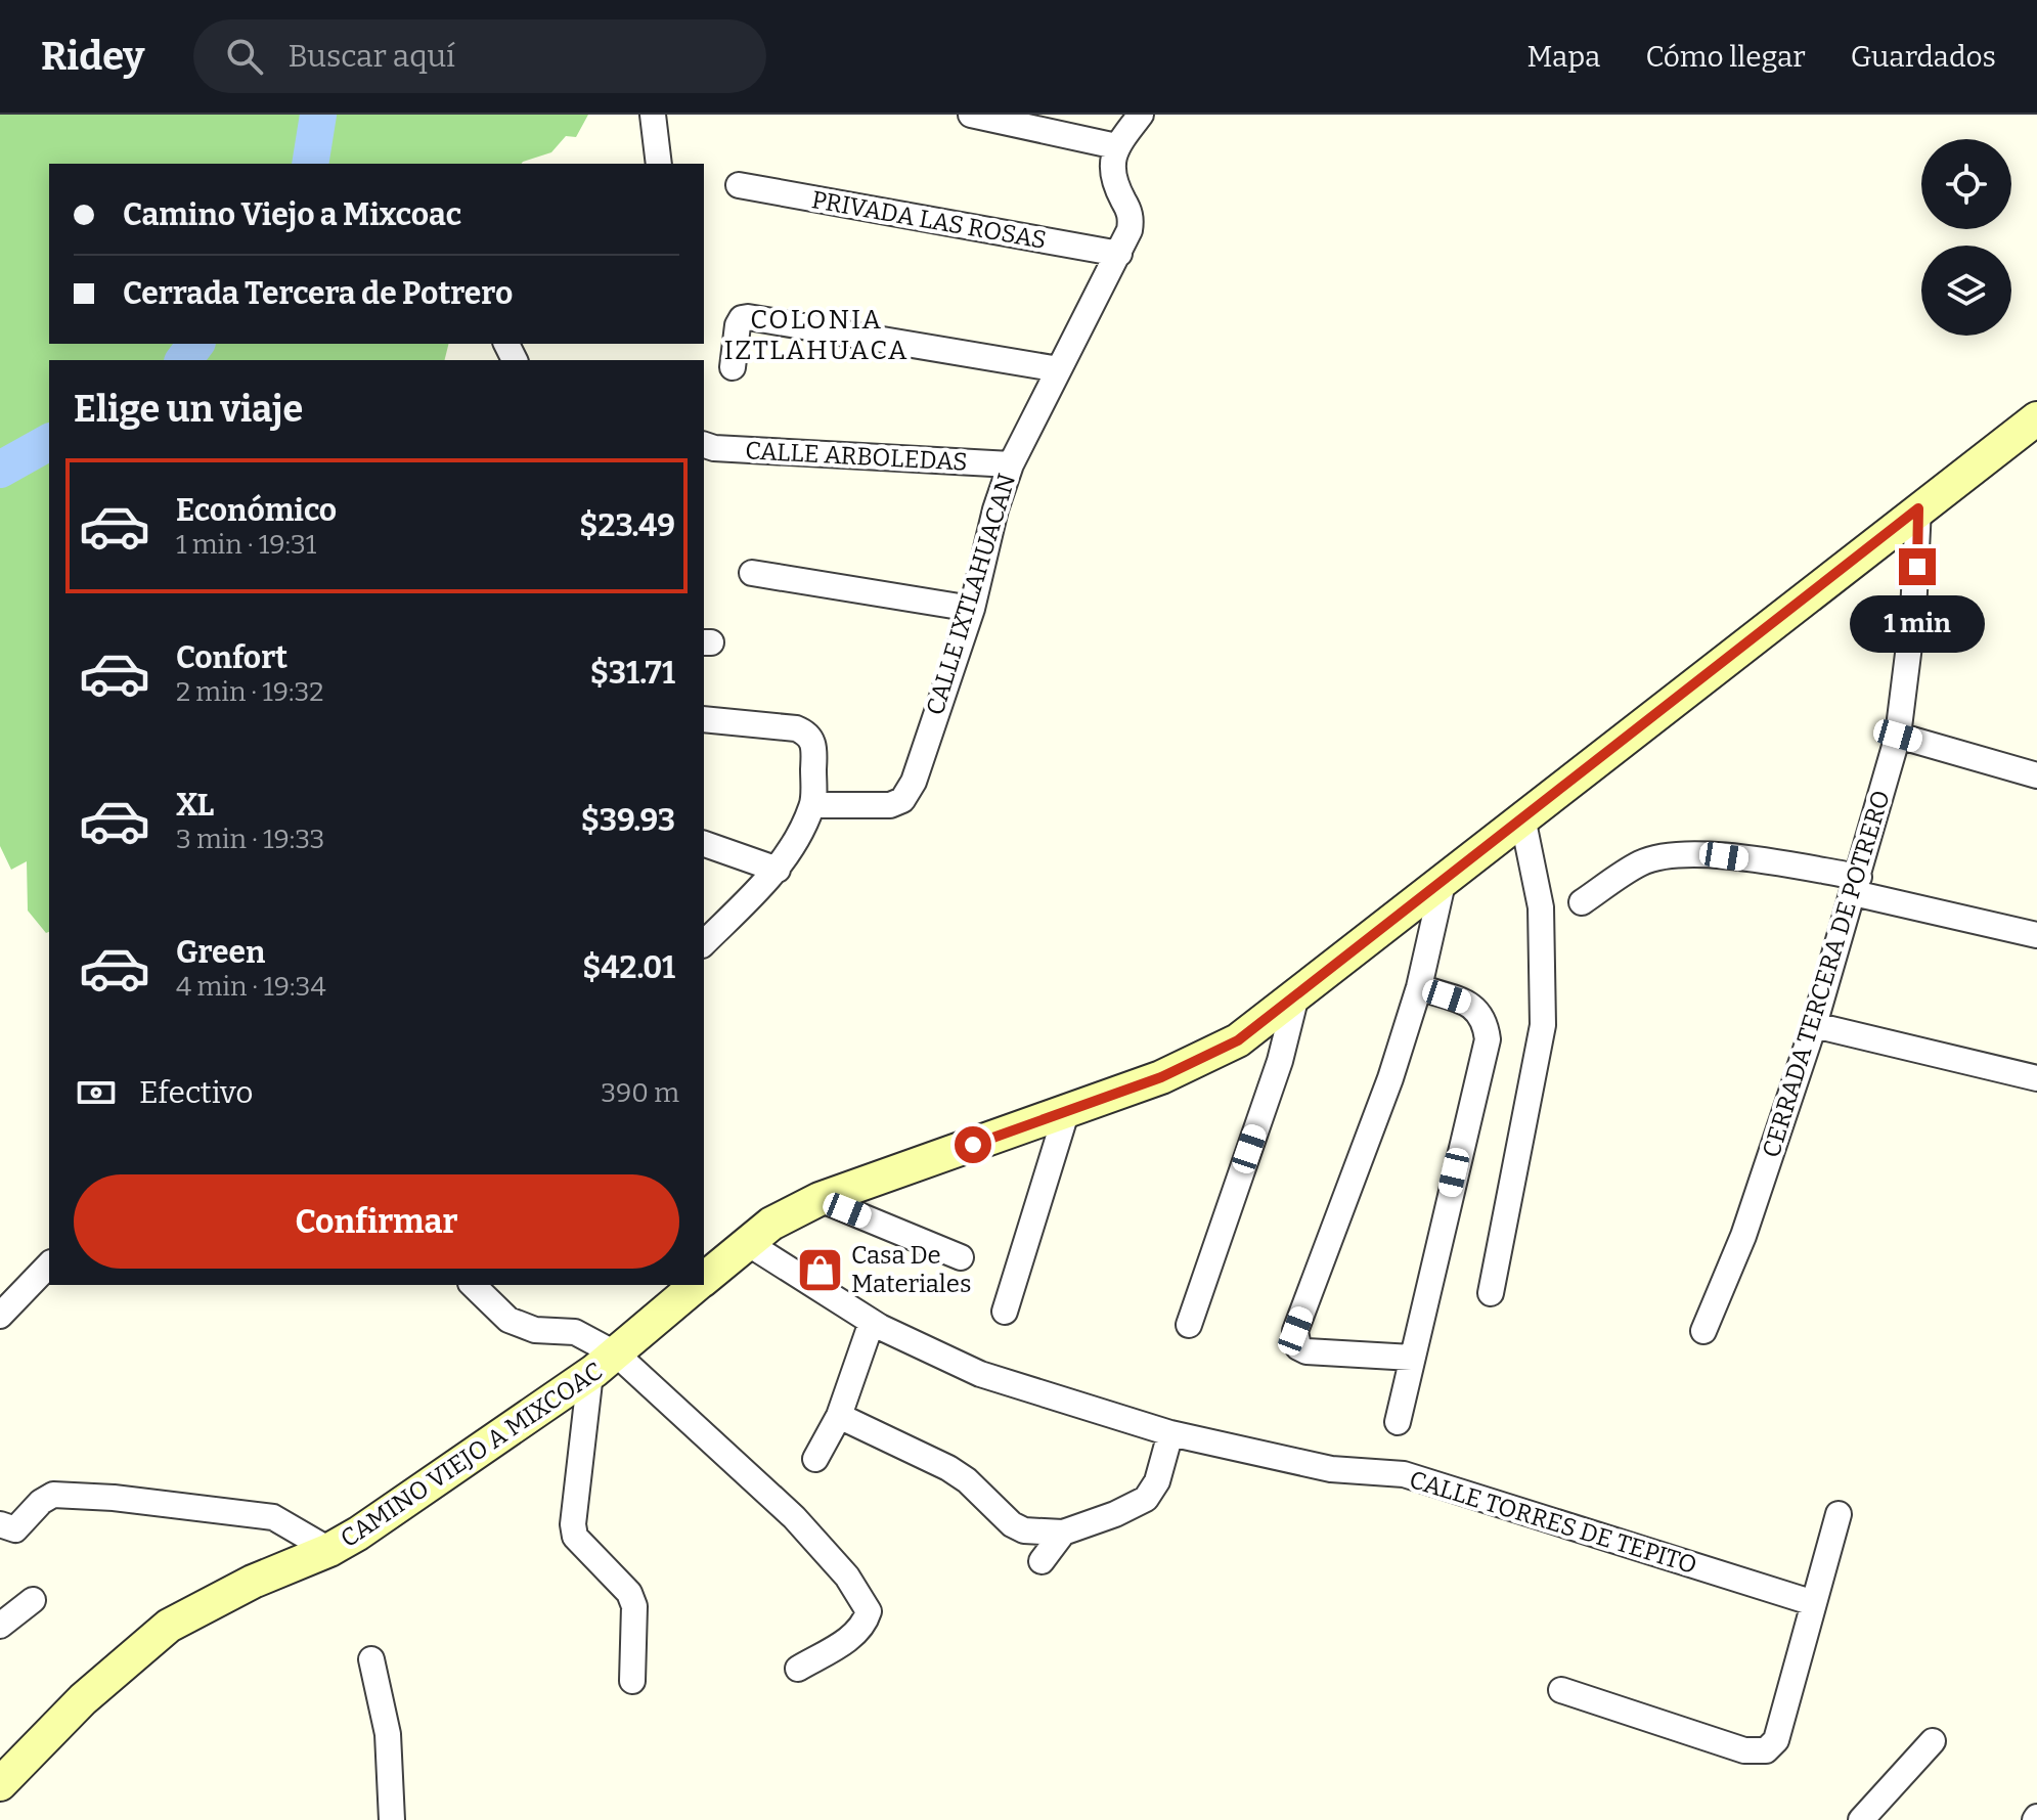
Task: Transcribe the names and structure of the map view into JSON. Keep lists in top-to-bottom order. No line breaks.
{"streets":{"main road":["CAMINO VIEJO A MIXCOAC"],"street":["PRIVADA LAS ROSAS","CALLE ARBOLEDAS","CALLE IXTLAHUACAN","CERRADA TERCERA DE POTRERO","CALLE TORRES DE TEPITO"]},"crossings":[["PRIVADA LAS ROSAS","CALLE IXTLAHUACAN"],["CALLE ARBOLEDAS","CALLE IXTLAHUACAN"],["CERRADA TERCERA DE POTRERO","CAMINO VIEJO A MIXCOAC"],["CAMINO VIEJO A MIXCOAC","CALLE TORRES DE TEPITO"]],"districts":["COLONIA IZTLAHUACA"],"places":{"shop":["Casa De Materiales"]},"page":{"header":"Ridey","search":"Buscar aquí","nav":["Mapa","Cómo llegar","Guardados"],"banner":["Camino Viejo a Mixcoac","Cerrada Tercera de Potrero"],"heading":"Elige un viaje","list":[{"name":"Económico","note":"1 min · 19:31","value":"$23.49"},{"name":"Confort","note":"2 min · 19:32","value":"$31.71"},{"name":"XL","note":"3 min · 19:33","value":"$39.93"},{"name":"Green","note":"4 min · 19:34","value":"$42.01"}],"bubble":"1 min","pay":["Efectivo","390 m"],"buttons":"Confirmar"}}
